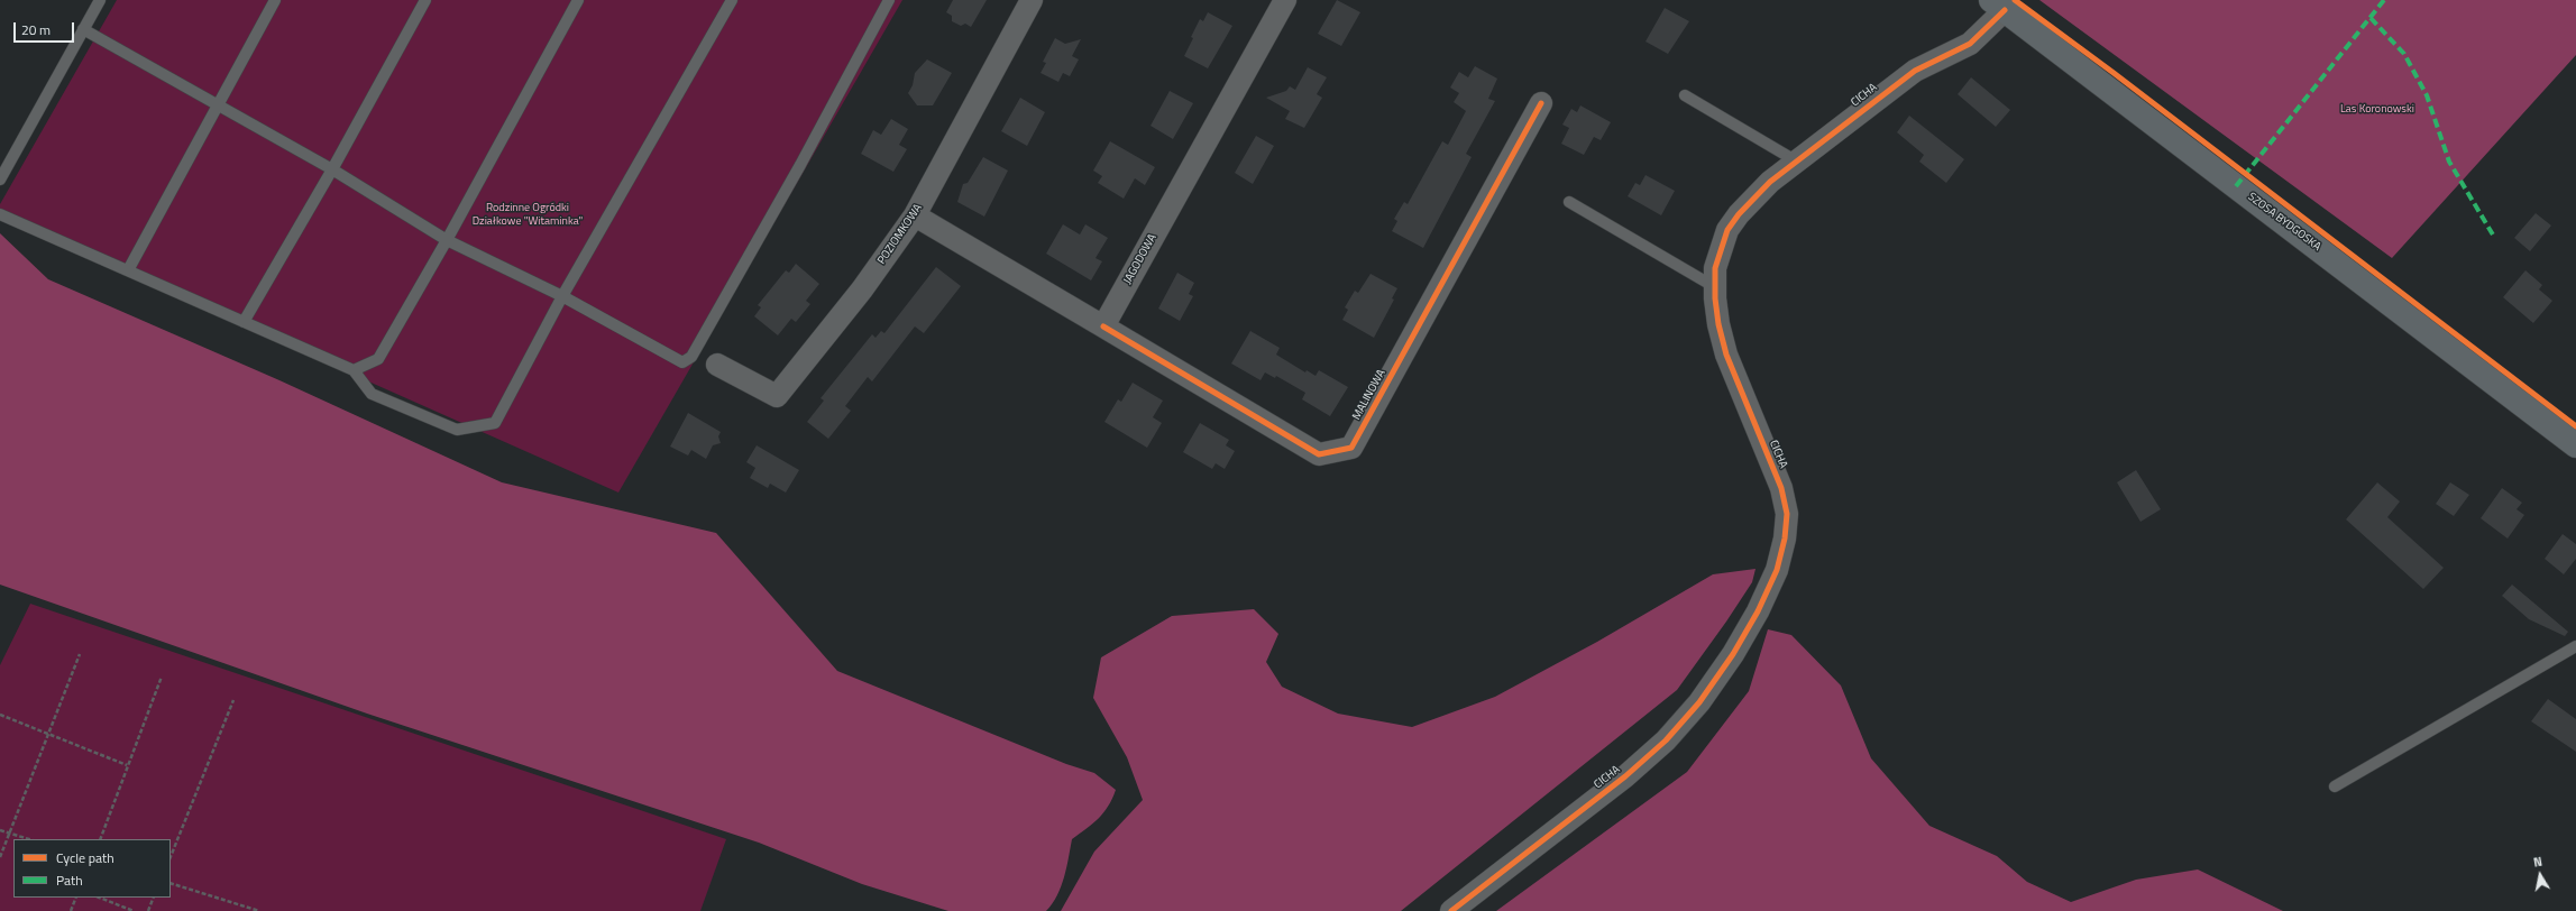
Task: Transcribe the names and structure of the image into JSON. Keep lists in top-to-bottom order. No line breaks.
{"streets":{"main road":["SZOSA BYDGOSKA"],"street":["CICHA","POZIOMKOWA","JAGODOWA","MALINOWA"]},"crossings":[["CICHA","SZOSA BYDGOSKA"],["JAGODOWA","MALINOWA"]],"parks":["Las Koronowski","Rodzinne Ogródki Działkowe \"Witaminka\""],"legend":["Cycle path","Path"],"scale_bar":"20 m","north":"top"}
